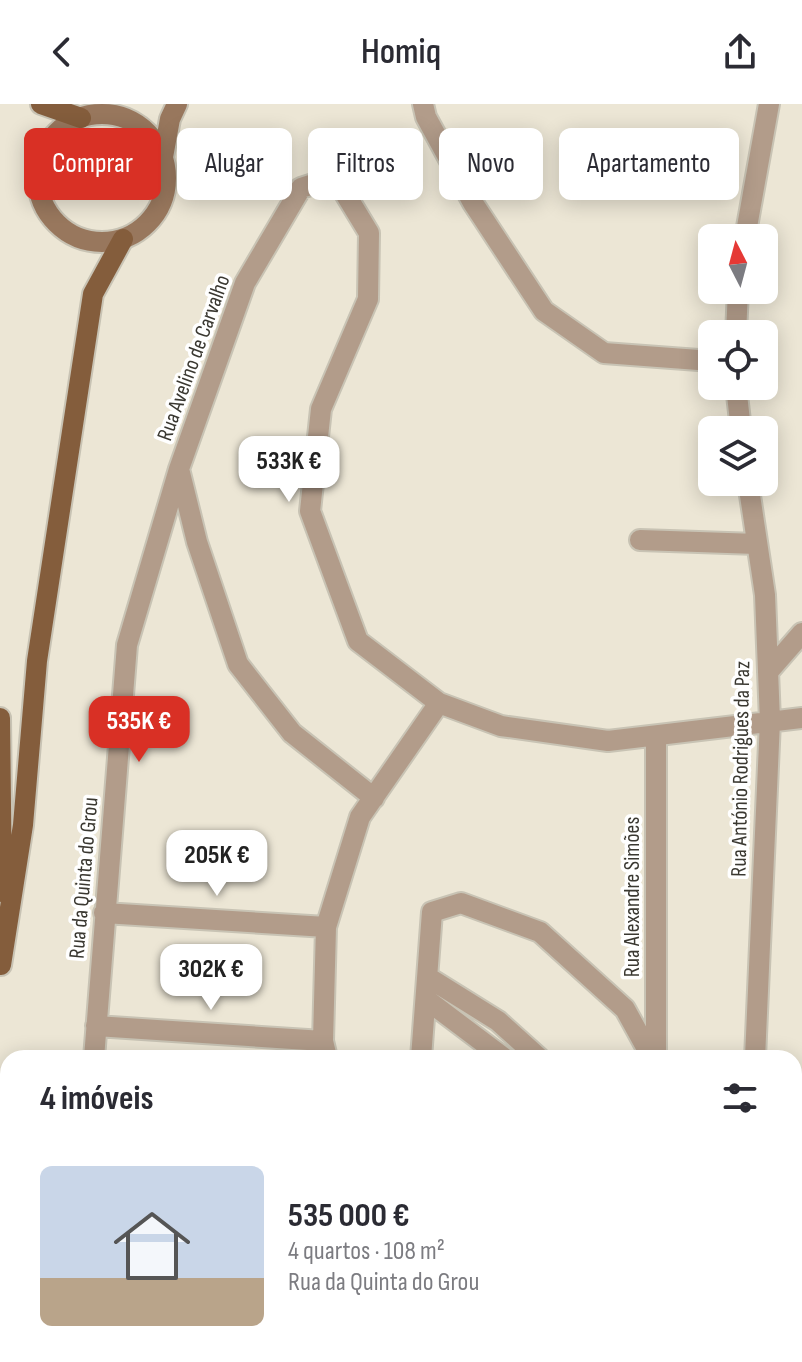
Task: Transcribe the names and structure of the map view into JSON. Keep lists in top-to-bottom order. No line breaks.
{"streets":{"street":["Rua Avelino de Carvalho","Rua António Rodrigues da Paz","Rua da Quinta do Grou","Rua Alexandre Simões"]},"crossings":[["Rua Avelino de Carvalho","Rua António Rodrigues da Paz"],["Rua Avelino de Carvalho","Rua da Quinta do Grou"],["Rua Avelino de Carvalho","Rua Alexandre Simões"]],"north":"top","page":{"header":"Homiq","chip":["Comprar","Alugar","Filtros","Novo","Apartamento"],"price":["533K €","535K €","205K €","302K €"],"heading":"4 imóveis","list":[{"name":"535 000 €","note":"4 quartos · 108 m² · Rua da Quinta do Grou"}]}}
